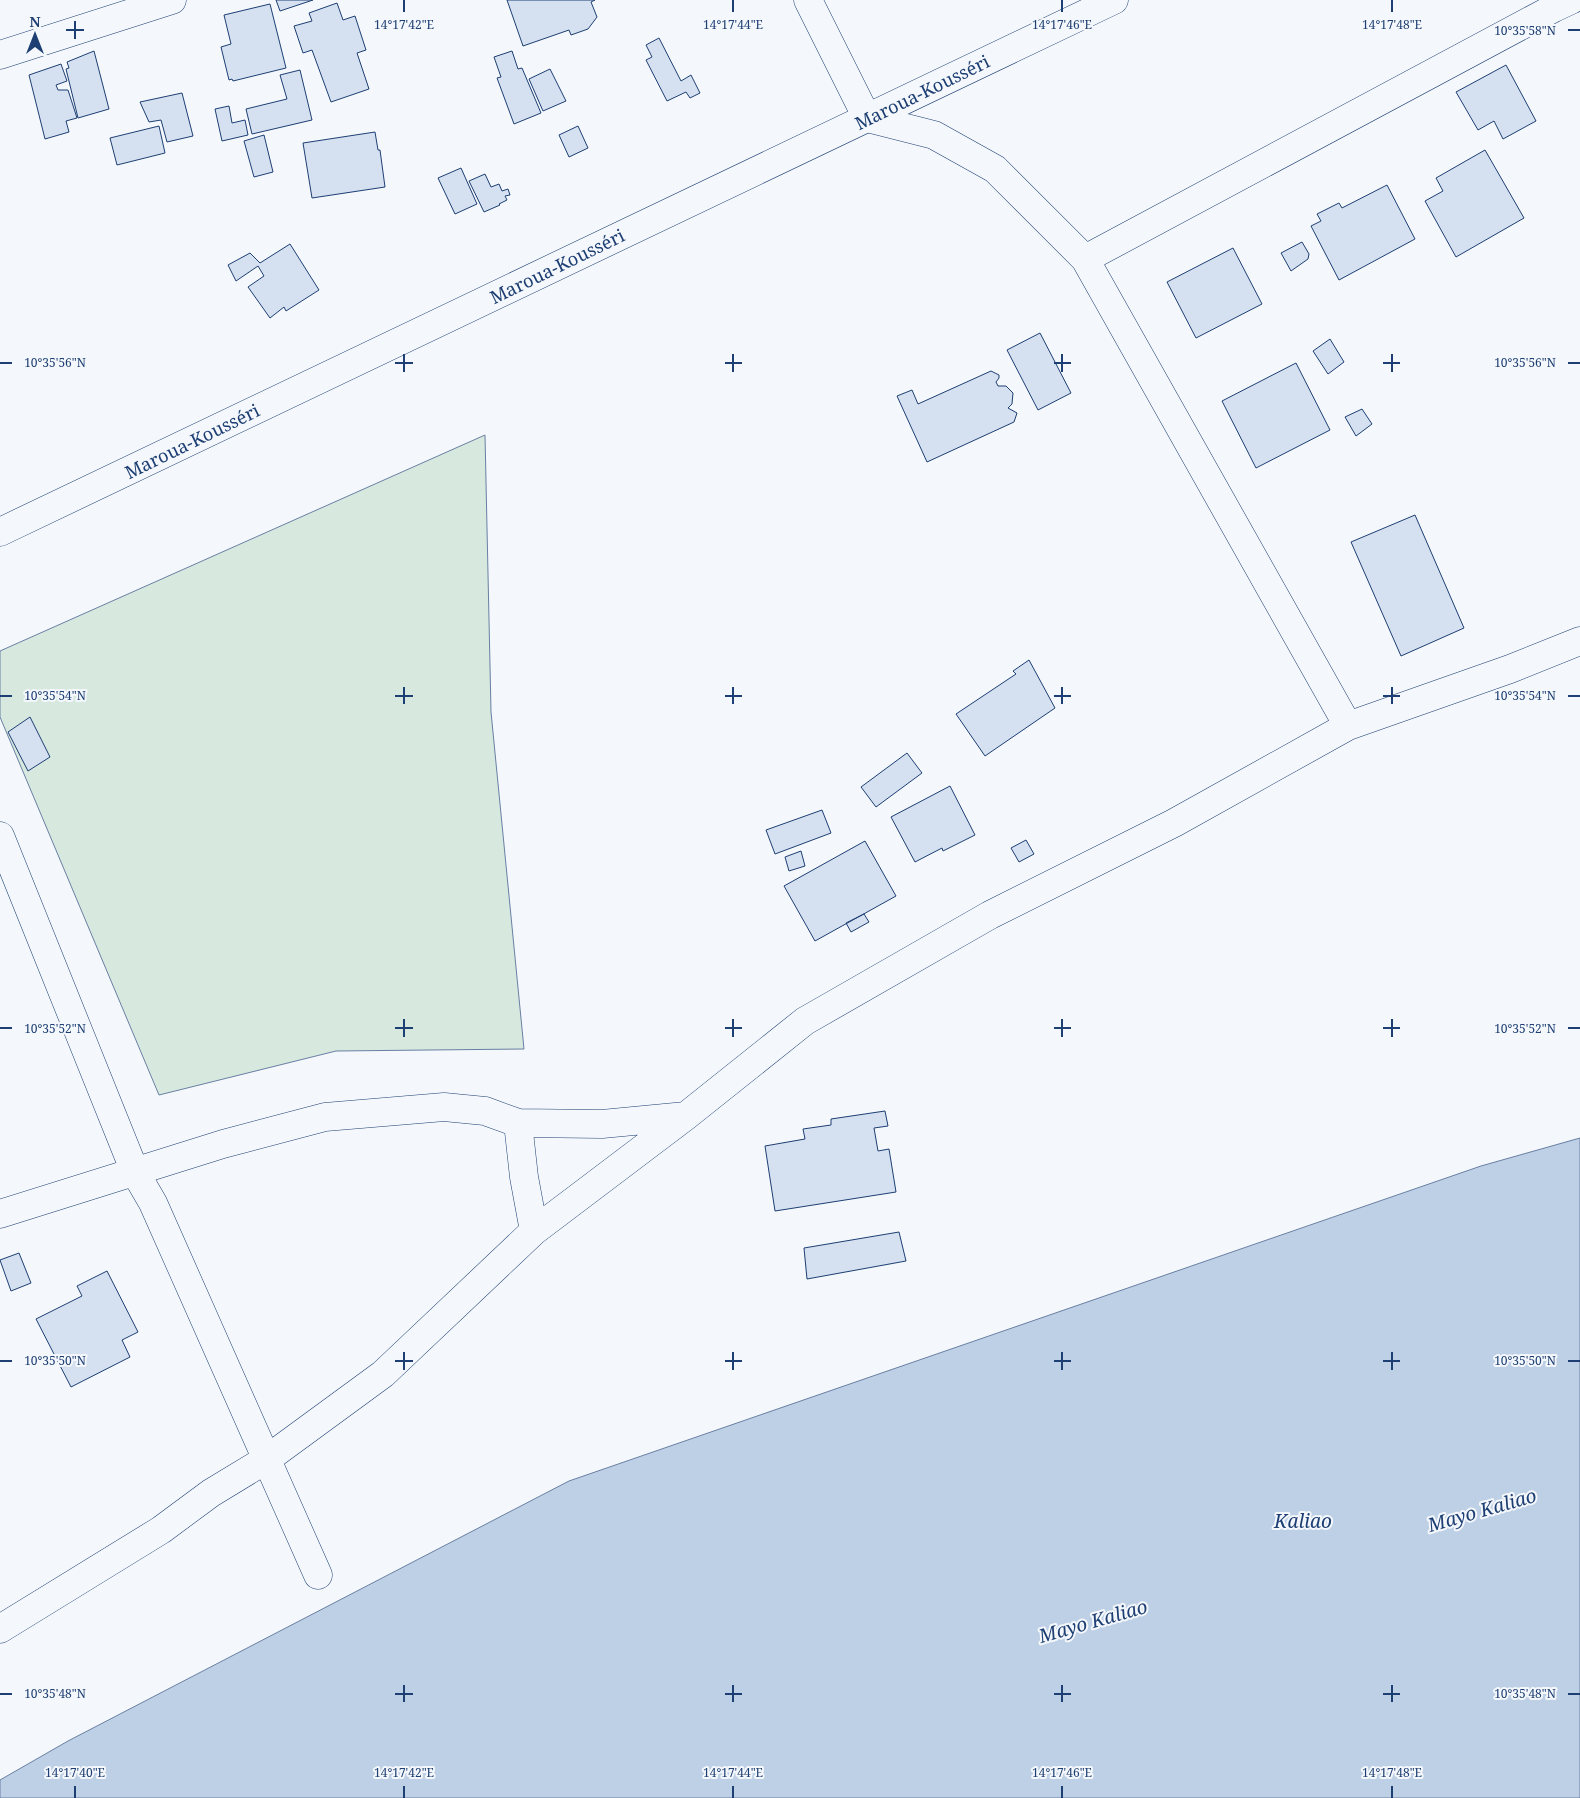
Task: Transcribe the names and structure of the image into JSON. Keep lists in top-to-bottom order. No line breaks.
{"streets":{"main road":["Maroua-Kousséri"]},"water":["Mayo Kaliao","Kaliao"],"north":"top","coordinates":["14°17'42\"E","14°17'44\"E","14°17'46\"E","14°17'48\"E","10°35'58\"N","10°35'56\"N","10°35'54\"N","10°35'52\"N","10°35'50\"N","10°35'48\"N","14°17'40\"E"]}
